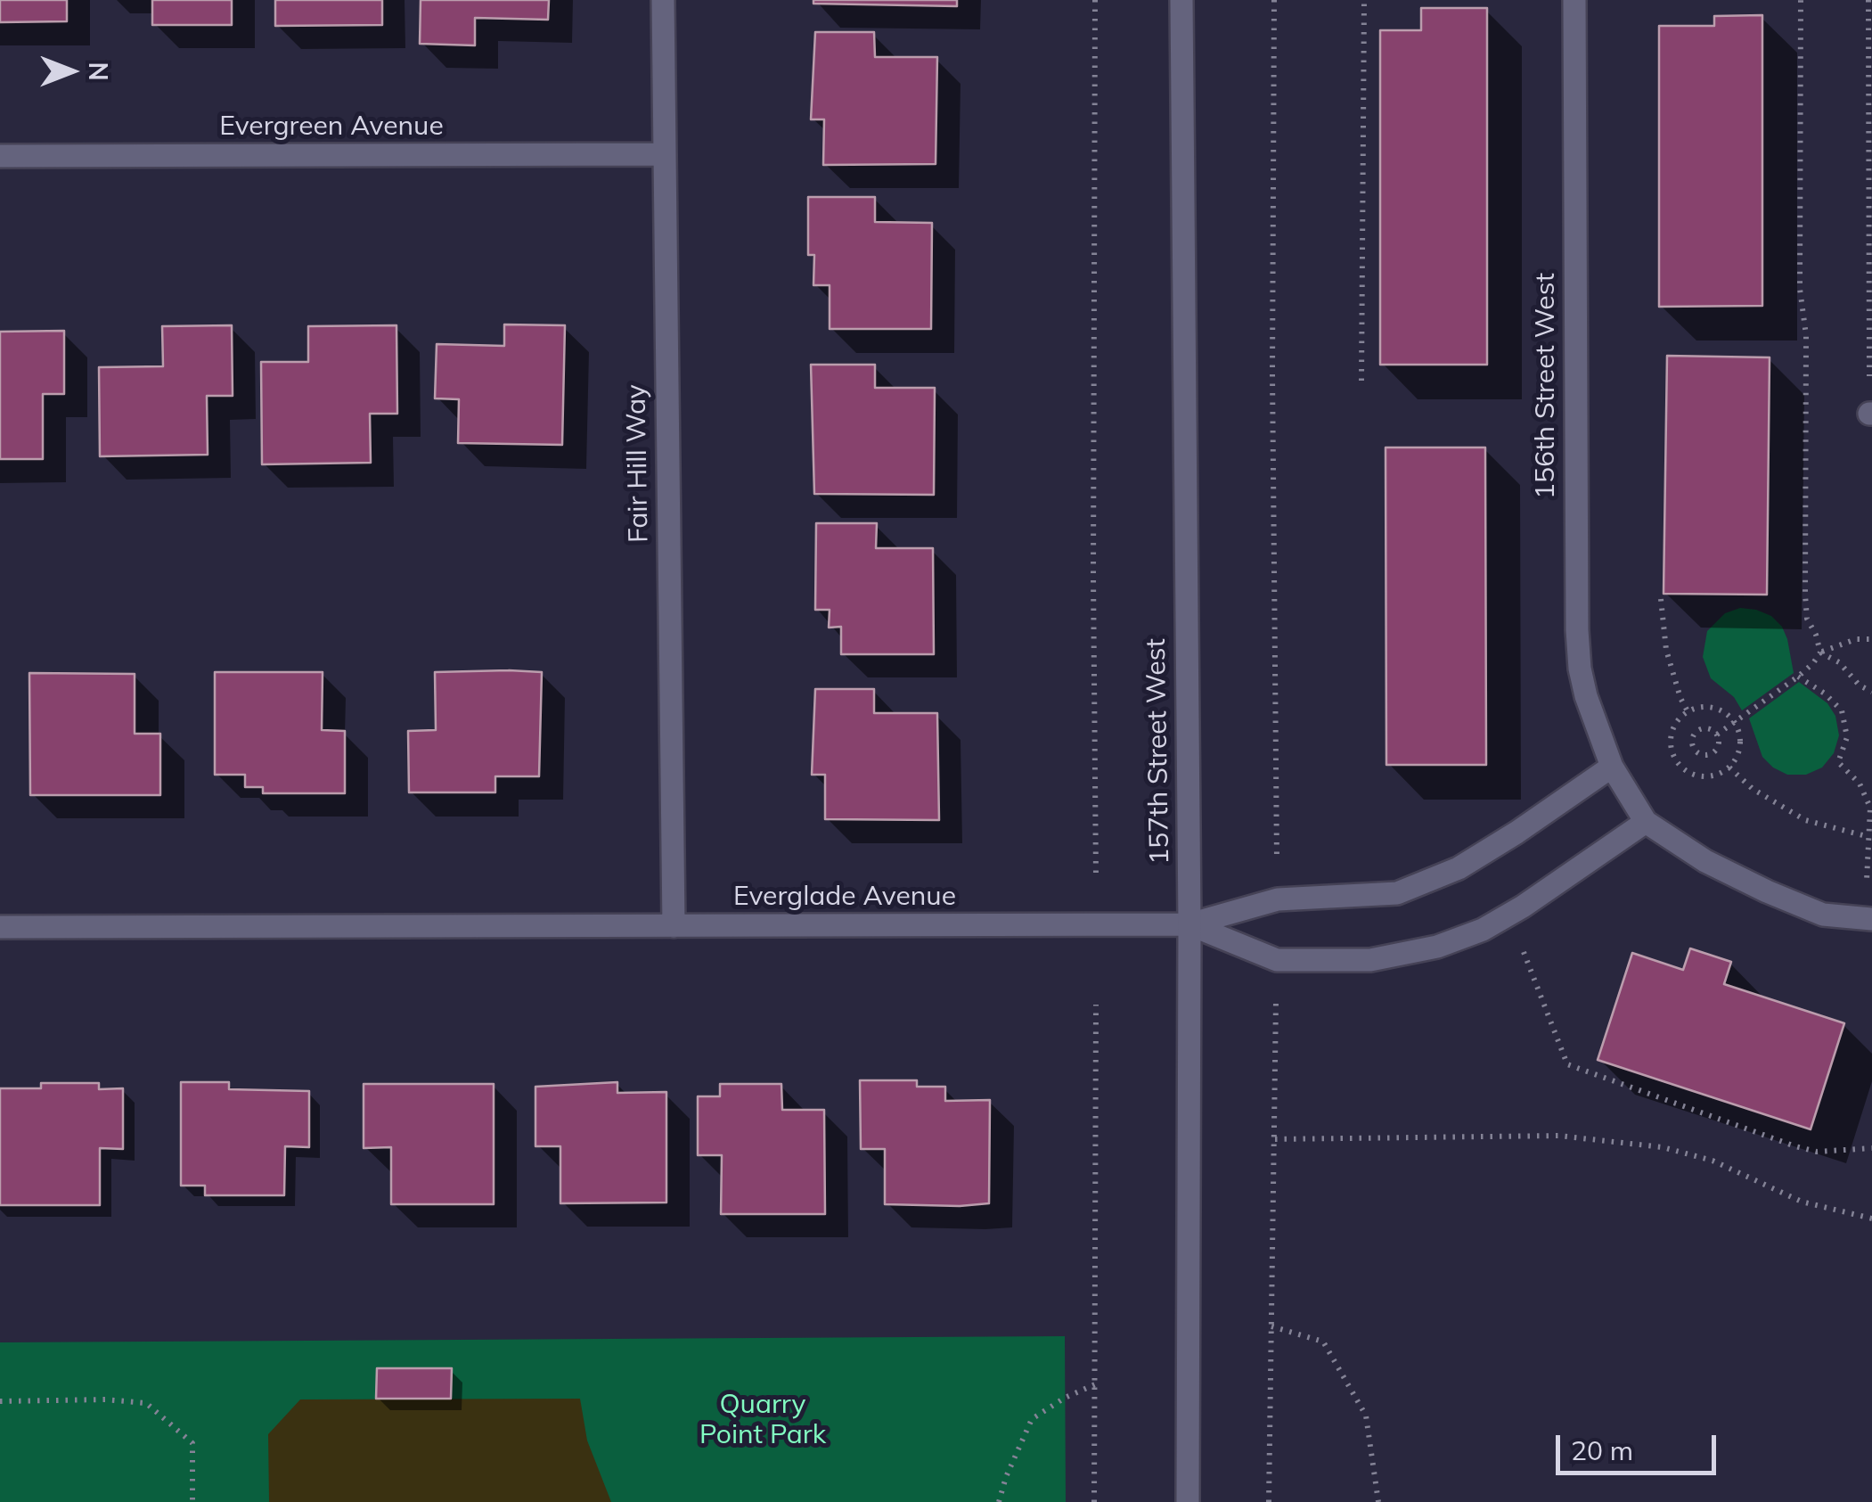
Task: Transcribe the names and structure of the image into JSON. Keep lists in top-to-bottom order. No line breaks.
{"streets":{"street":["Evergreen Avenue","156th Street West","Fair Hill Way","157th Street West","Everglade Avenue"]},"crossings":[["Evergreen Avenue","Fair Hill Way"],["Fair Hill Way","Everglade Avenue"],["157th Street West","Everglade Avenue"]],"parks":["Quarry Point Park"],"scale_bar":"20 m","north":"right"}
